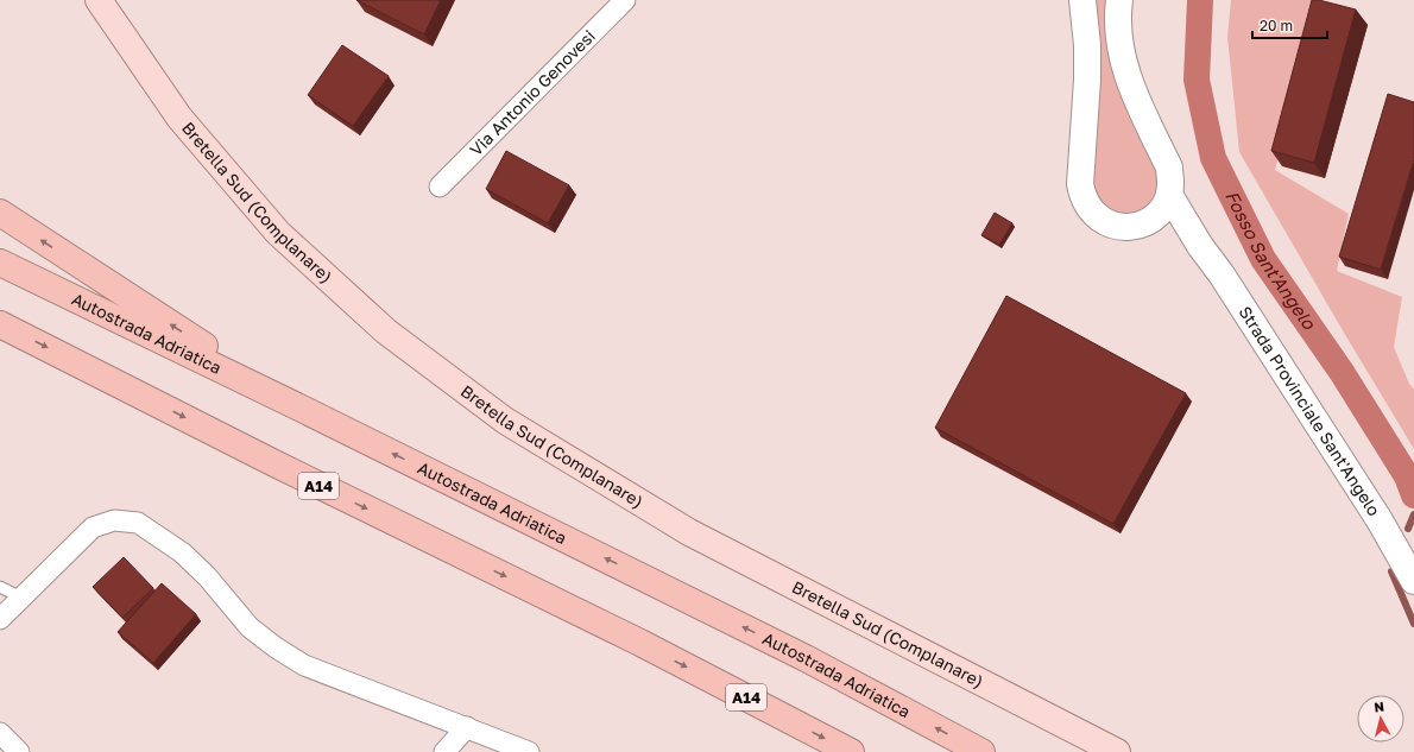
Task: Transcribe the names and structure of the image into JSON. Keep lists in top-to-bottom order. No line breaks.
{"streets":{"highway":["Autostrada Adriatica","A14"],"main road":["Bretella Sud (Complanare)","Strada Provinciale Sant'Angelo"],"street":["Via Antonio Genovesi"]},"water":["Fosso Sant'Angelo"],"scale_bar":"20 m","north":"top"}
